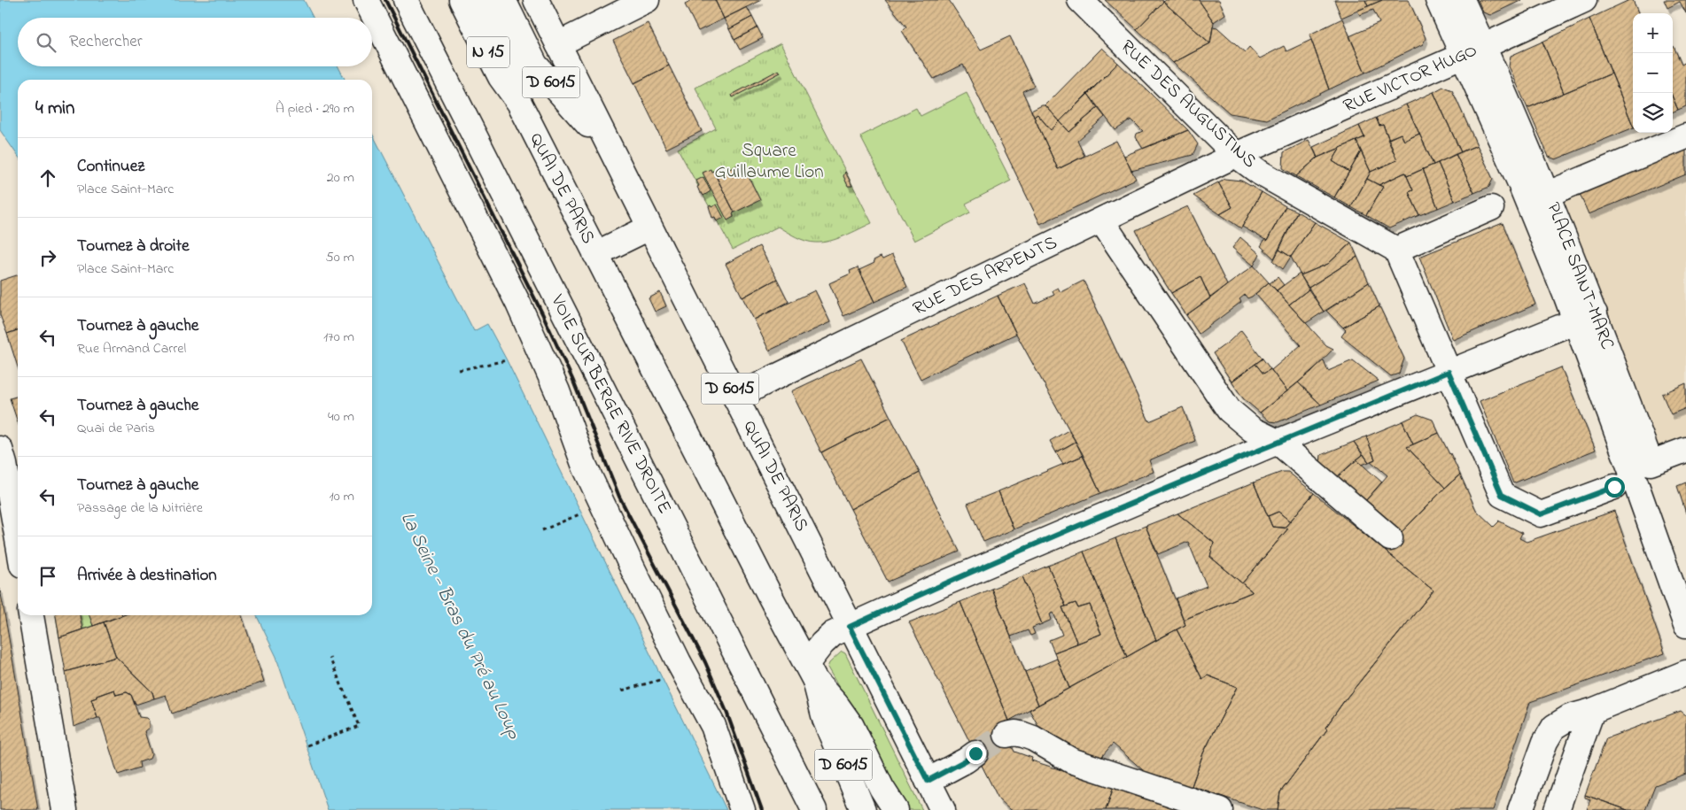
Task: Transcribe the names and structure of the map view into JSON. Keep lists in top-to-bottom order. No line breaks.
{"streets":{"street":["N 15","RUE VICTOR HUGO","D 6015","RUE DES AUGUSTINS","QUAI DE PARIS","RUE DES ARPENTS","PLACE SAINT-MARC","VOIE SUR BERGE RIVE DROITE"]},"crossings":[["RUE VICTOR HUGO","RUE DES AUGUSTINS"],["RUE VICTOR HUGO","RUE DES ARPENTS"],["RUE VICTOR HUGO","PLACE SAINT-MARC"],["D 6015","QUAI DE PARIS"],["RUE DES AUGUSTINS","RUE DES ARPENTS"],["QUAI DE PARIS","RUE DES ARPENTS"]],"water":["La Seine - Bras du Pré au Loup"],"parks":["Square Guillaume Lion"],"page":{"map_buttons":["+","−"],"search":"Rechercher","heading":["4 min","À pied · 290 m"],"list":[["Continuez","Place Saint-Marc","20 m"],["Tournez à droite","Place Saint-Marc","50 m"],["Tournez à gauche","Rue Armand Carrel","170 m"],["Tournez à gauche","Quai de Paris","40 m"],["Tournez à gauche","Passage de la Nitrière","10 m"],"Arrivée à destination"]}}
